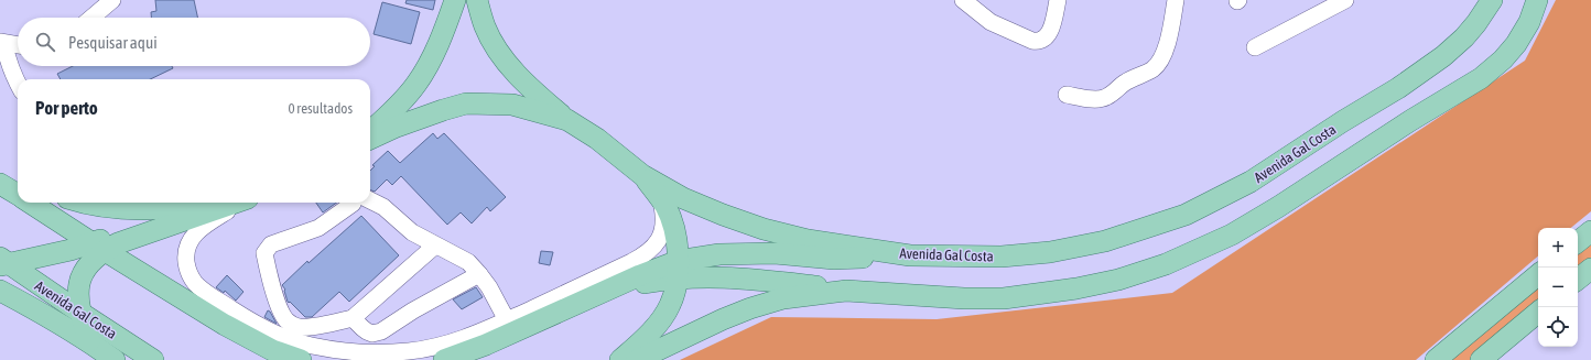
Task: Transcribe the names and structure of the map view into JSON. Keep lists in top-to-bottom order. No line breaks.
{"streets":{"main road":["Avenida Gal Costa"]},"page":{"search":"Pesquisar aqui","heading":["Por perto","0 resultados"],"map_buttons":["+","−"]}}
